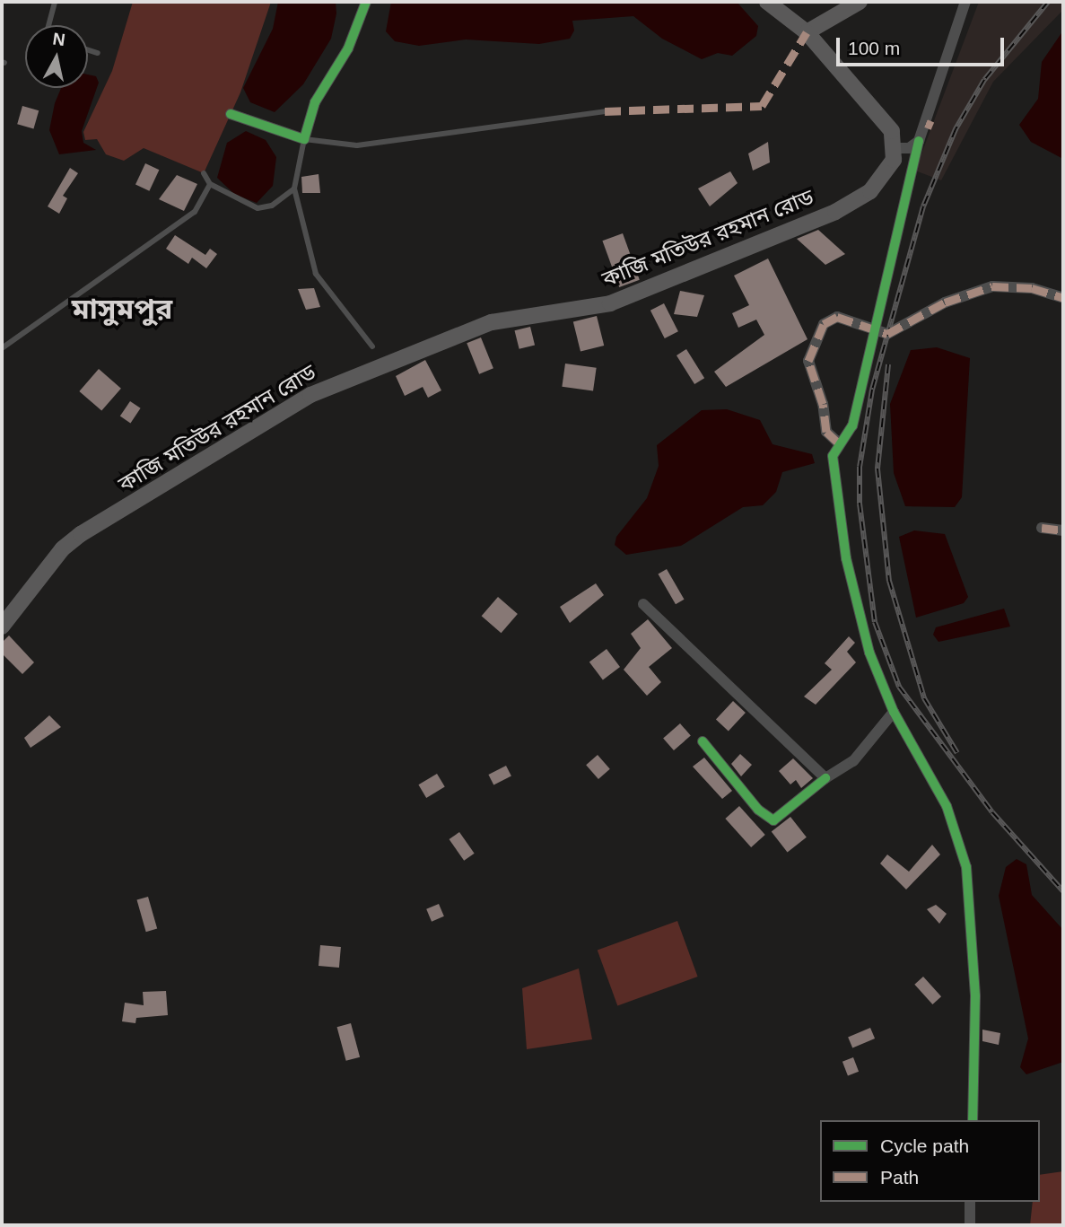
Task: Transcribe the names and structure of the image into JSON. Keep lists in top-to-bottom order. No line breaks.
{"streets":{"main road":["কাজি মতিউর রহমান রোড"]},"districts":["মাসুমপুর"],"legend":["Cycle path","Path"],"scale_bar":"100 m","north":"top"}
